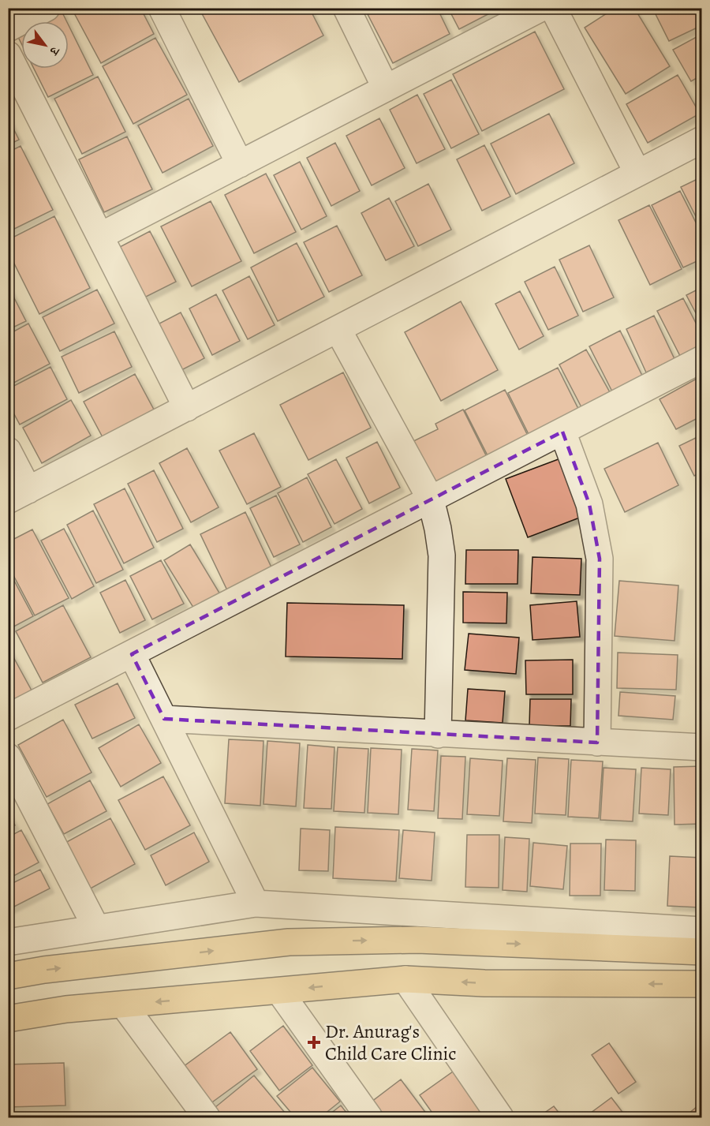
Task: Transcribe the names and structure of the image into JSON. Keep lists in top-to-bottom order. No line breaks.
{"places":{"health":["Dr. Anurag's Child Care Clinic"]},"north":"bottom right"}
